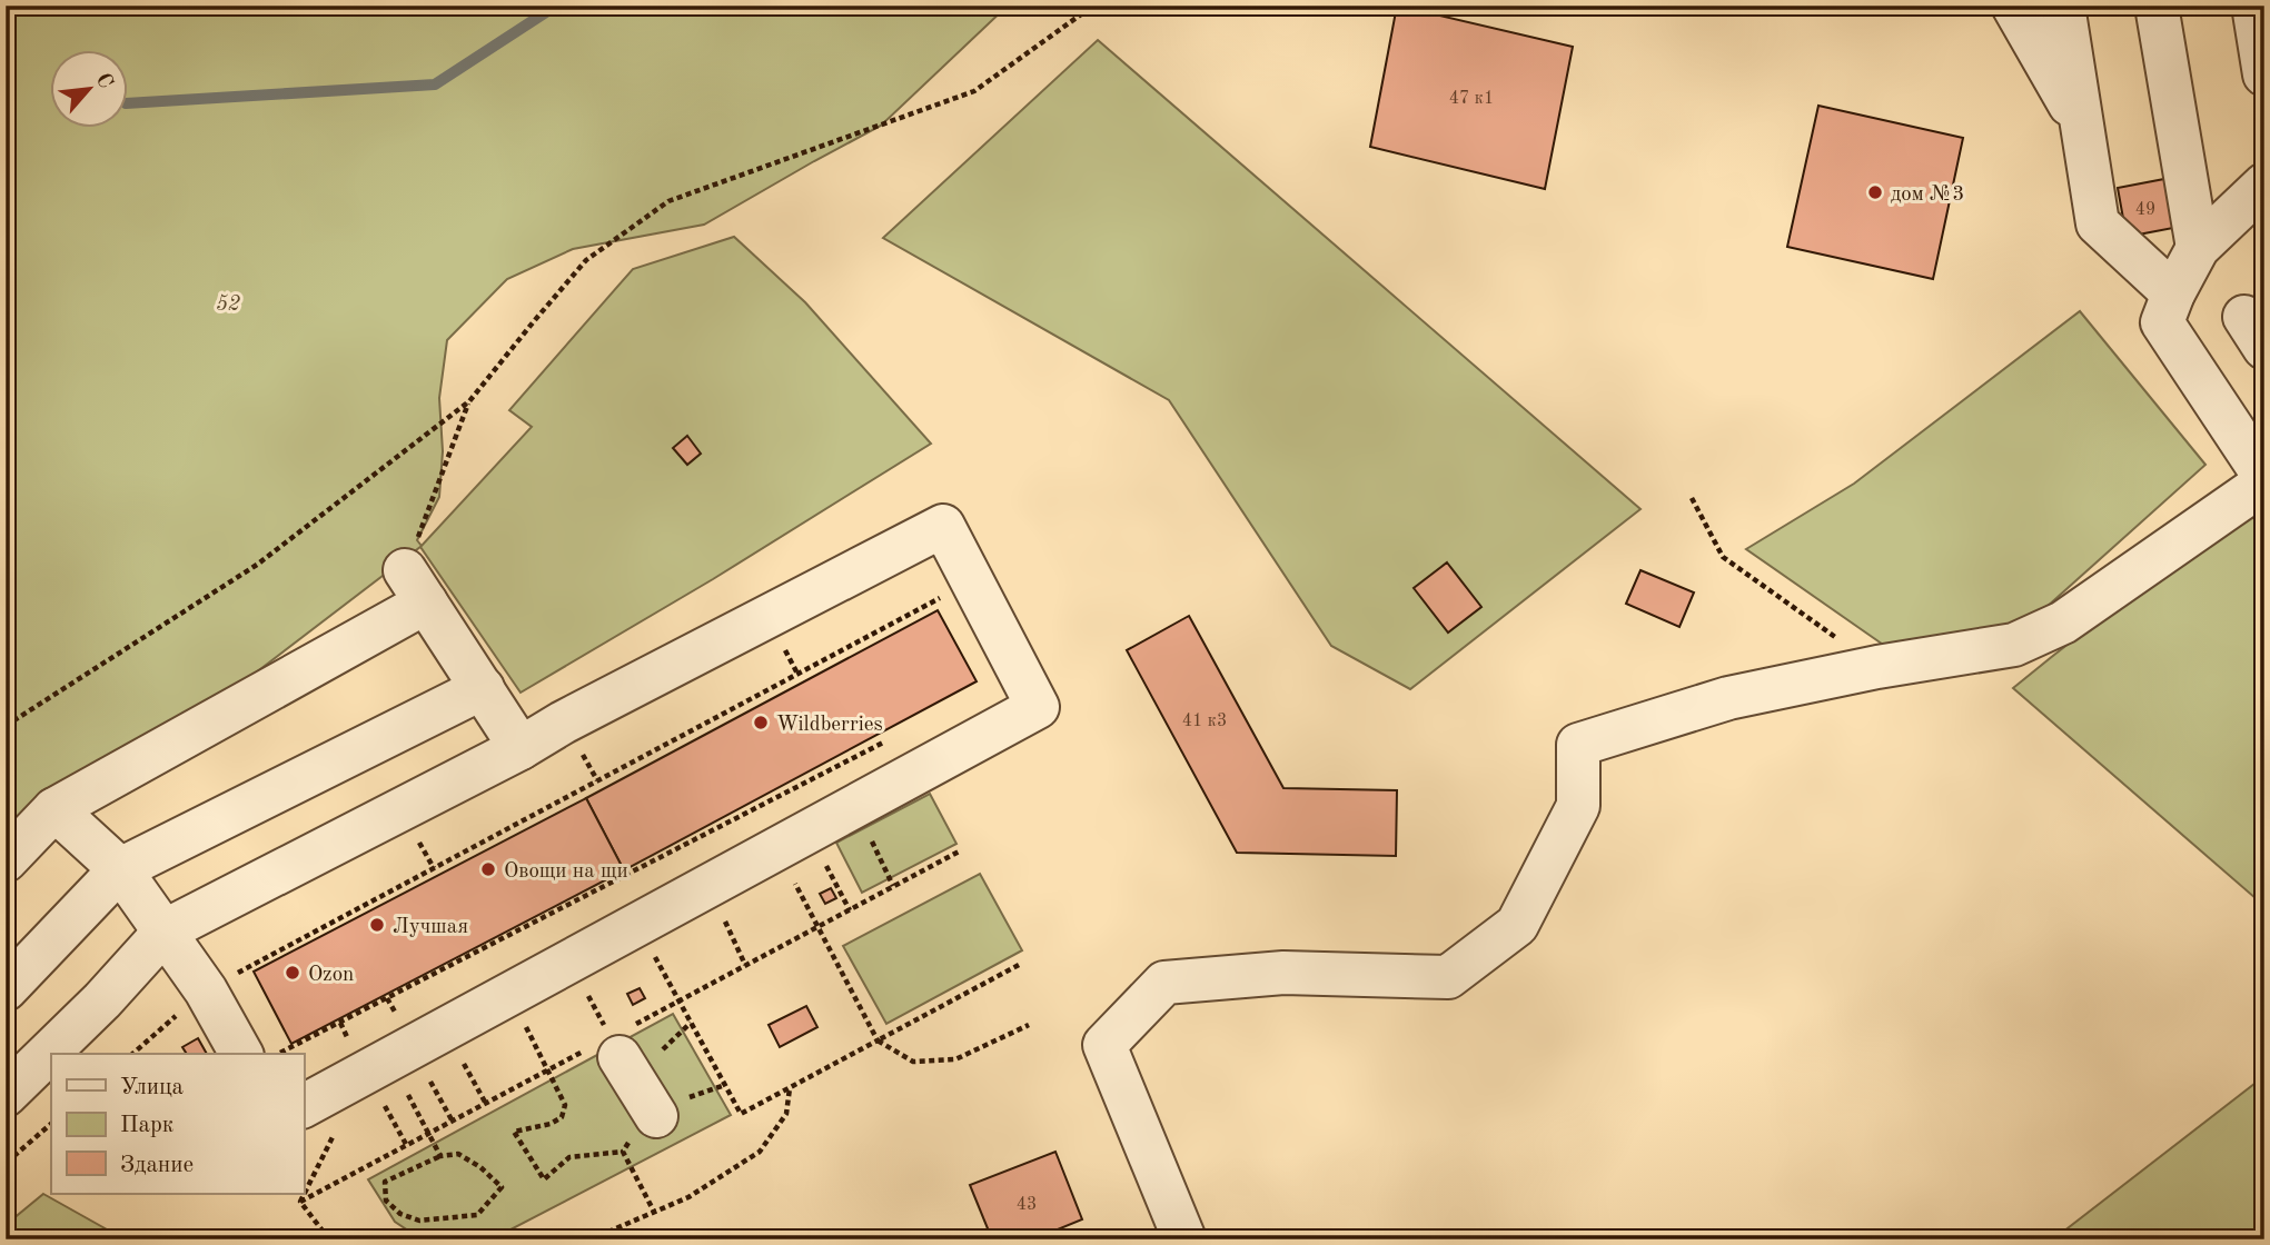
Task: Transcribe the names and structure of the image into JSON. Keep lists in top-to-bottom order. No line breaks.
{"parks":["52"],"places":["дом №3","Wildberries","Овощи на щи","Лучшая","Ozon"],"house_numbers":["47 к1","49","41 к3","43"],"legend":["Улица","Парк","Здание"],"north":"top right"}
